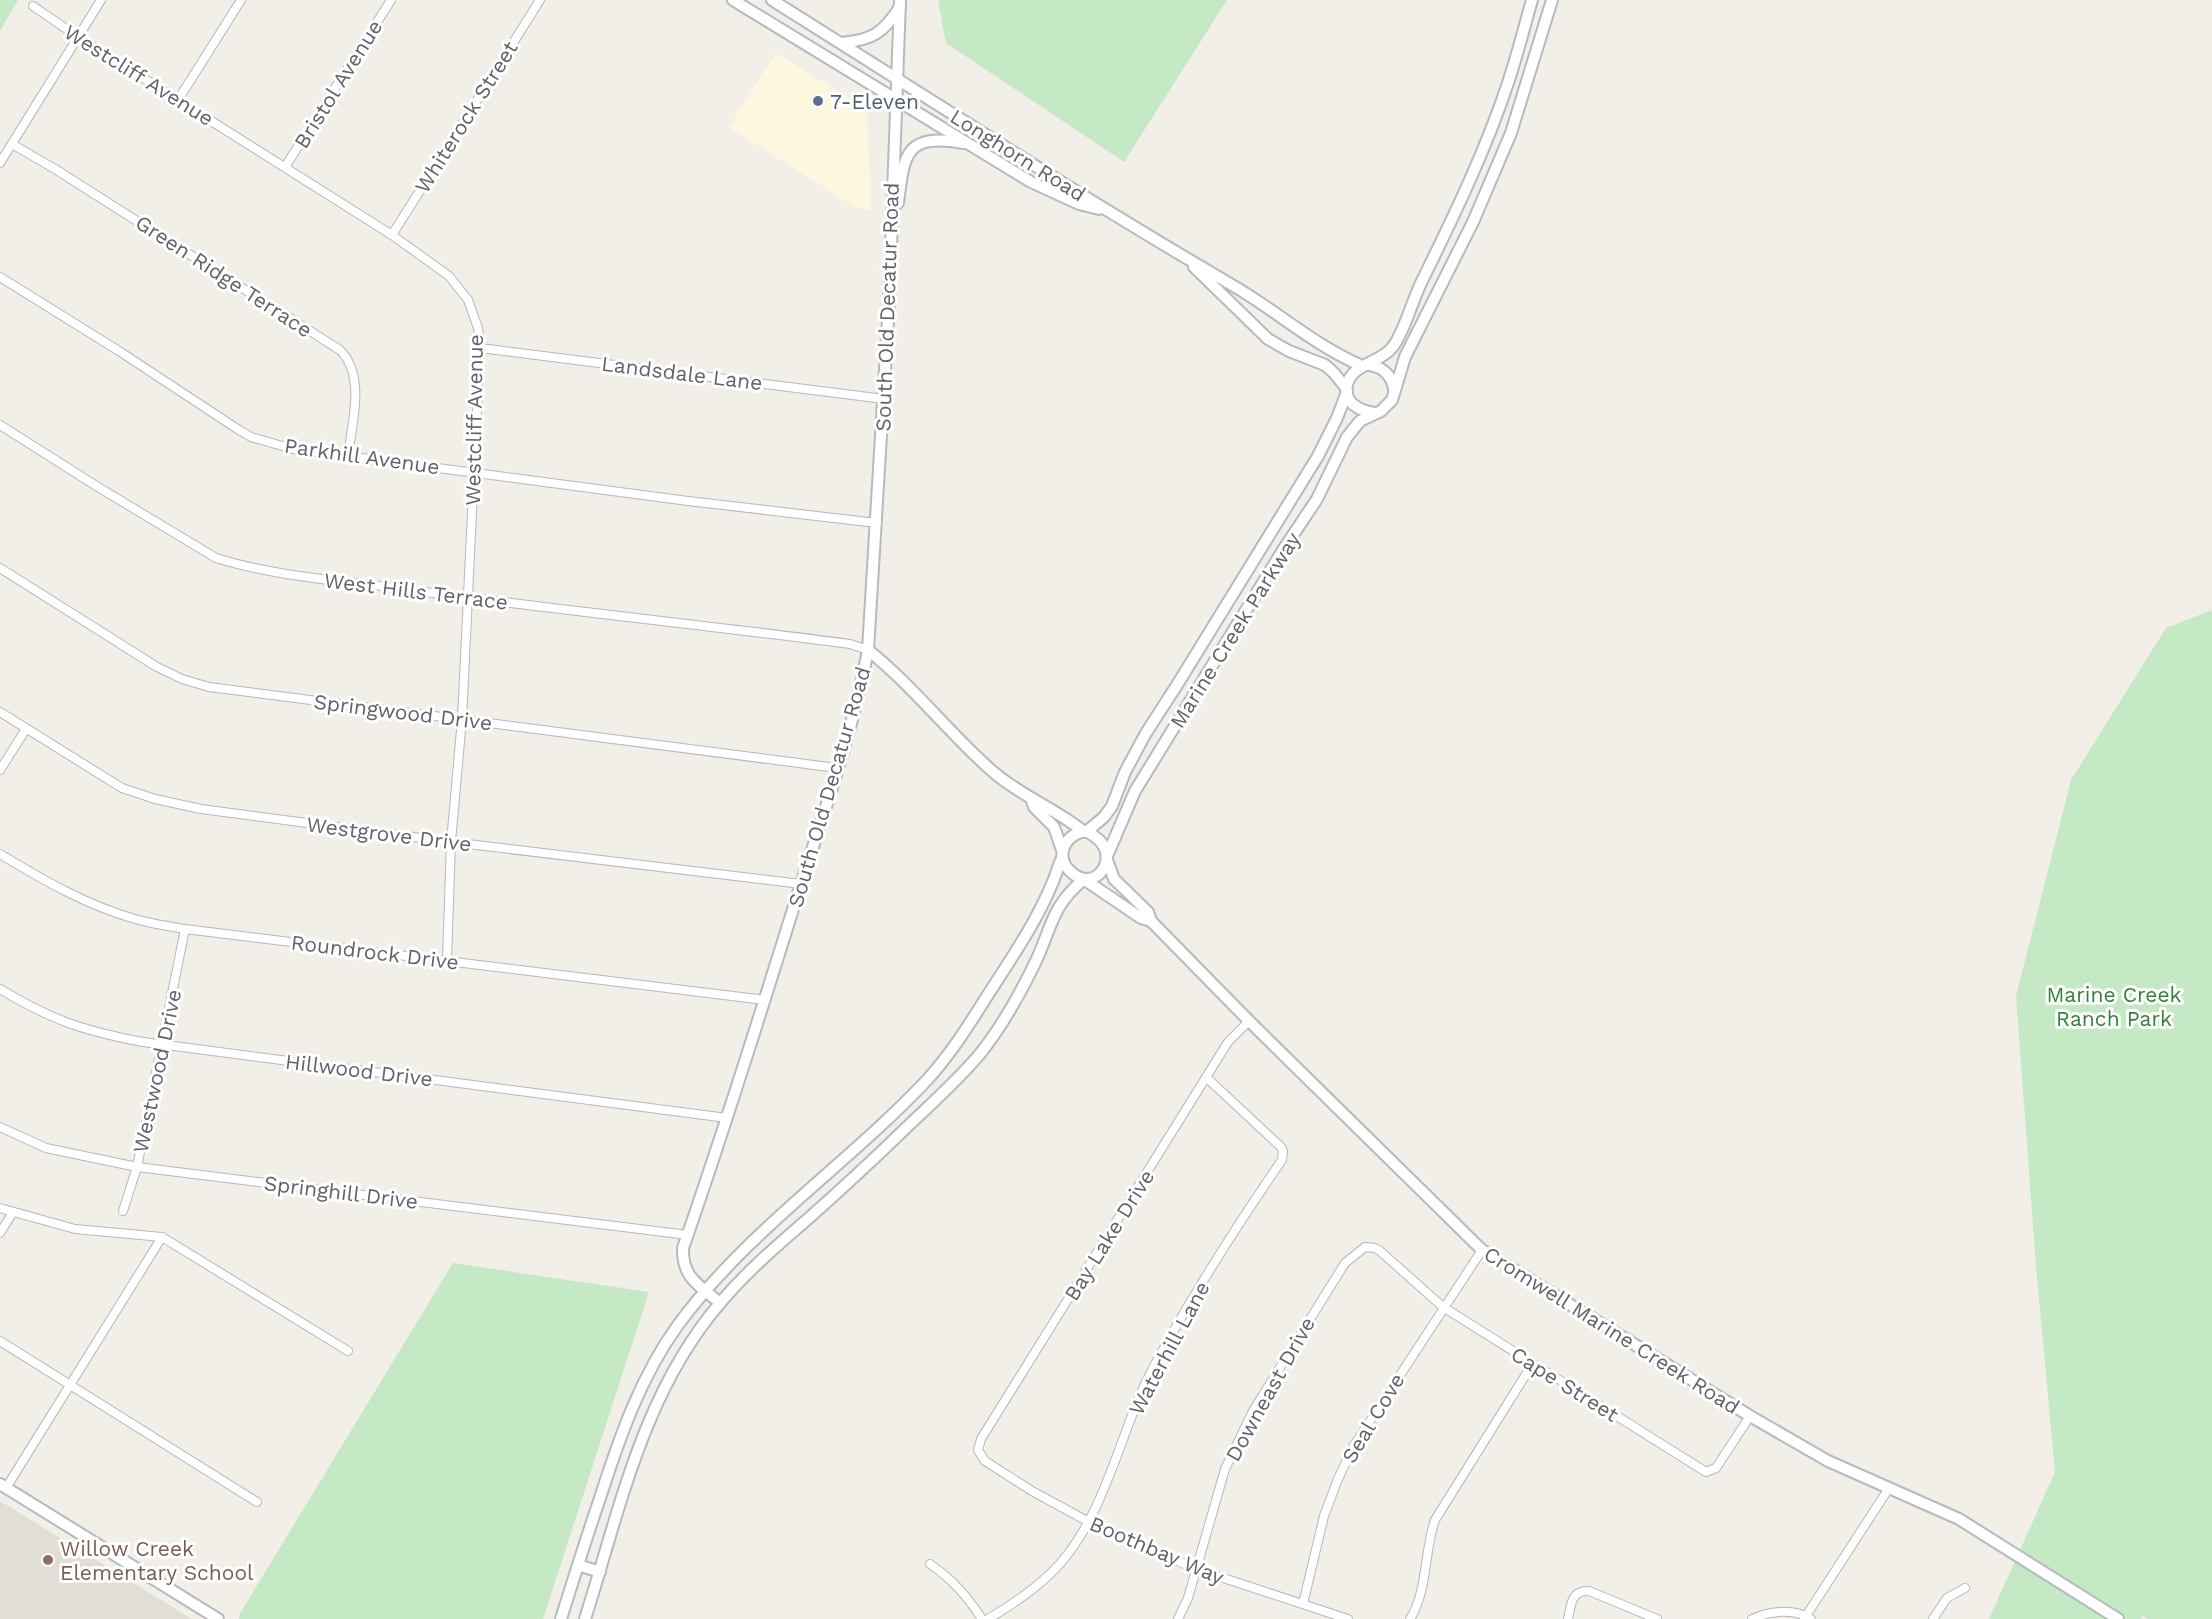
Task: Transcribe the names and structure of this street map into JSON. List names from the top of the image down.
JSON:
{
  "streets": {
    "main road": [
      "Longhorn Road",
      "South Old Decatur Road",
      "Marine Creek Parkway",
      "Cromwell Marine Creek Road"
    ],
    "street": [
      "Westcliff Avenue",
      "Bristol Avenue",
      "Whiterock Street",
      "Green Ridge Terrace",
      "Landsdale Lane",
      "Parkhill Avenue",
      "West Hills Terrace",
      "Springwood Drive",
      "Westgrove Drive",
      "Roundrock Drive",
      "Hillwood Drive",
      "Westwood Drive",
      "Springhill Drive",
      "Bay Lake Drive",
      "Waterhill Lane",
      "Cape Street",
      "Downeast Drive",
      "Seal Cove",
      "Boothbay Way"
    ]
  },
  "crossings": [
    ["Westcliff Avenue", "Bristol Avenue"],
    ["Westcliff Avenue", "Whiterock Street"],
    ["Westcliff Avenue", "Landsdale Lane"],
    ["Westcliff Avenue", "Parkhill Avenue"],
    ["Westcliff Avenue", "West Hills Terrace"],
    ["Westcliff Avenue", "Springwood Drive"],
    ["Westcliff Avenue", "Westgrove Drive"],
    ["Westcliff Avenue", "Roundrock Drive"],
    ["Longhorn Road", "South Old Decatur Road"],
    ["Longhorn Road", "Marine Creek Parkway"],
    ["Green Ridge Terrace", "Parkhill Avenue"],
    ["South Old Decatur Road", "Landsdale Lane"],
    ["South Old Decatur Road", "Parkhill Avenue"],
    ["South Old Decatur Road", "West Hills Terrace"],
    ["South Old Decatur Road", "Springwood Drive"],
    ["South Old Decatur Road", "Westgrove Drive"],
    ["South Old Decatur Road", "Roundrock Drive"],
    ["South Old Decatur Road", "Hillwood Drive"],
    ["South Old Decatur Road", "Springhill Drive"],
    ["Marine Creek Parkway", "Cromwell Marine Creek Road"],
    ["Roundrock Drive", "Westwood Drive"],
    ["Hillwood Drive", "Westwood Drive"],
    ["Westwood Drive", "Springhill Drive"],
    ["Bay Lake Drive", "Cromwell Marine Creek Road"],
    ["Bay Lake Drive", "Waterhill Lane"],
    ["Bay Lake Drive", "Boothbay Way"],
    ["Cromwell Marine Creek Road", "Cape Street"],
    ["Cromwell Marine Creek Road", "Seal Cove"],
    ["Waterhill Lane", "Boothbay Way"],
    ["Cape Street", "Downeast Drive"],
    ["Cape Street", "Seal Cove"],
    ["Downeast Drive", "Boothbay Way"],
    ["Seal Cove", "Boothbay Way"]
  ],
  "parks": ["Marine Creek Ranch Park"],
  "places": ["7-Eleven", "Willow Creek Elementary School"]
}
